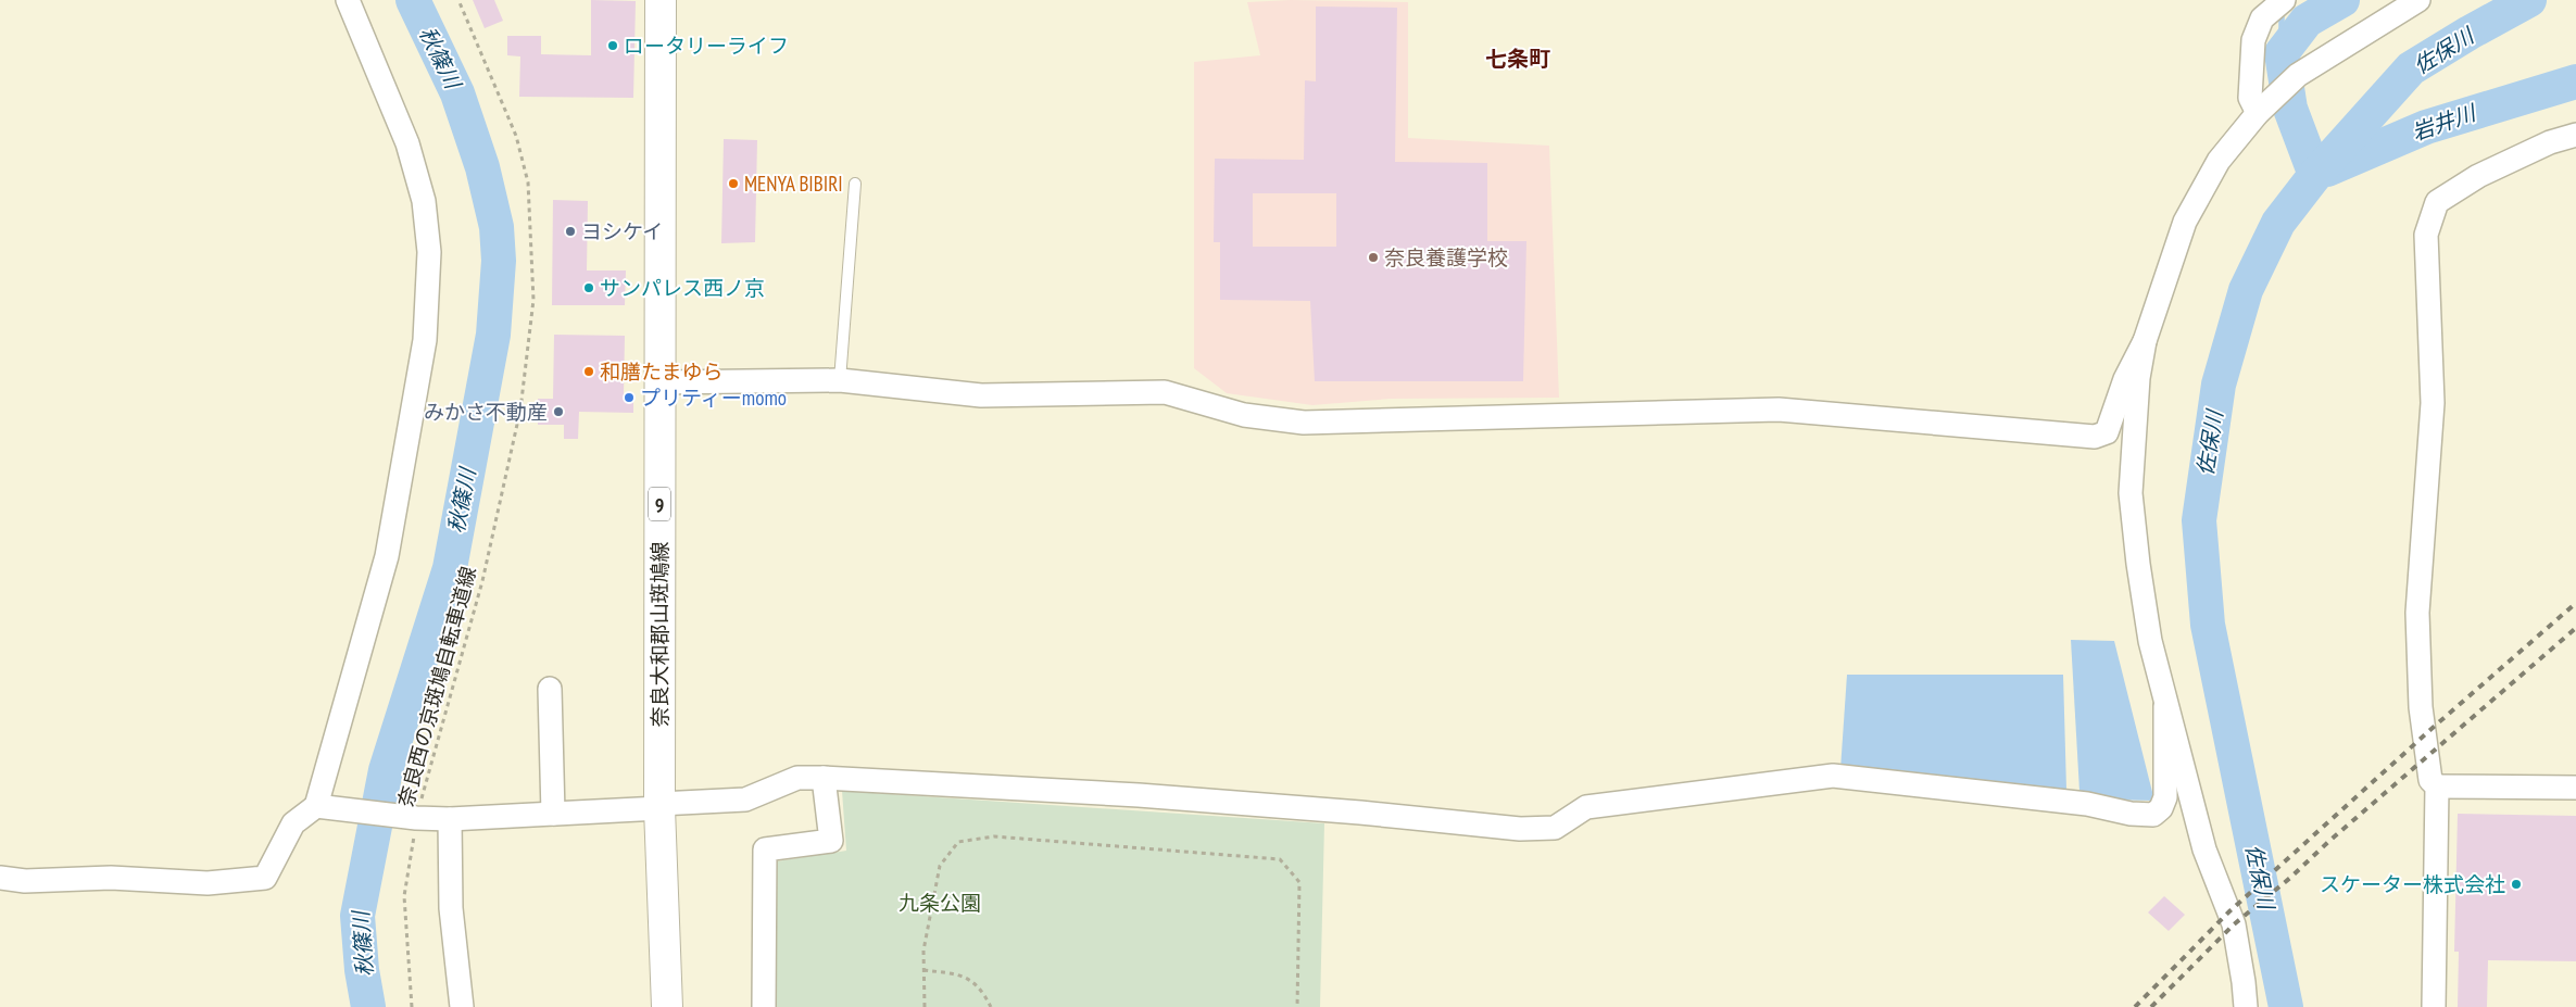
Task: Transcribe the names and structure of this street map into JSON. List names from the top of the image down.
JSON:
{
  "streets": {
    "main road": ["9", "奈良大和郡山斑鳩線"],
    "path": ["奈良西の京斑鳩自転車道線"]
  },
  "districts": ["七条町"],
  "water": ["佐保川", "秋篠川", "岩井川"],
  "parks": ["九条公園"],
  "places": [
    "ロータリーライフ",
    "MENYA BIBIRI",
    "ヨシケイ",
    "奈良養護学校",
    "サンパレス西ノ京",
    "和膳たまゆら",
    "プリティーmomo",
    "みかさ不動産",
    "スケーター株式会社"
  ]
}
